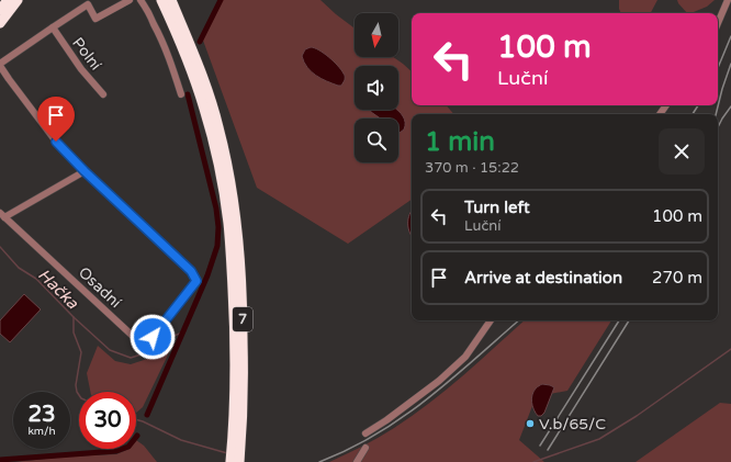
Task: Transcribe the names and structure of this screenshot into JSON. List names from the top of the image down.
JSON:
{
  "streets": {
    "highway": ["7"],
    "street": ["Polní", "Osadní"]
  },
  "water": ["Hačka"],
  "places": ["V.b/65/C"],
  "north": "bottom",
  "page": {
    "turn": ["100 m", "Luční"],
    "heading": ["1 min", "370 m · 15:22"],
    "list": [
      {
        "name": "Turn left",
        "note": "Luční",
        "value": "100 m"
      },
      {
        "name": "Arrive at destination",
        "value": "270 m"
      }
    ],
    "speed": "23 km/h",
    "limit": "30"
  }
}
